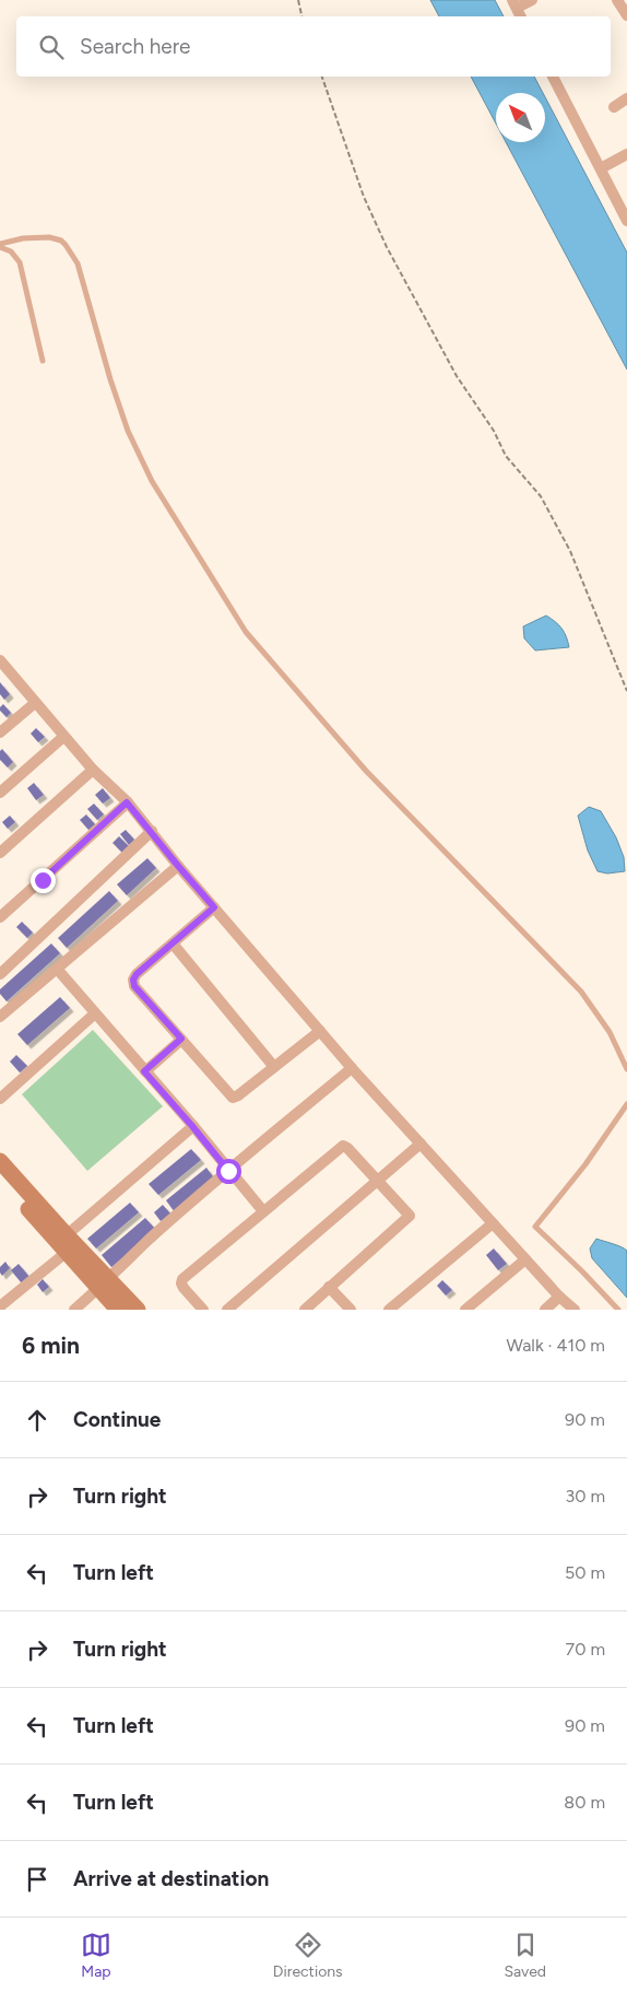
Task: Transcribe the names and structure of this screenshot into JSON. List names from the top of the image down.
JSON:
{
  "north": "top left",
  "page": {
    "search": "Search here",
    "heading": ["6 min", "Walk · 410 m"],
    "list": [
      ["Continue", "90 m"],
      ["Turn right", "30 m"],
      ["Turn left", "50 m"],
      ["Turn right", "70 m"],
      ["Turn left", "90 m"],
      ["Turn left", "80 m"],
      "Arrive at destination"
    ],
    "nav": ["Map", "Directions", "Saved"]
  }
}
